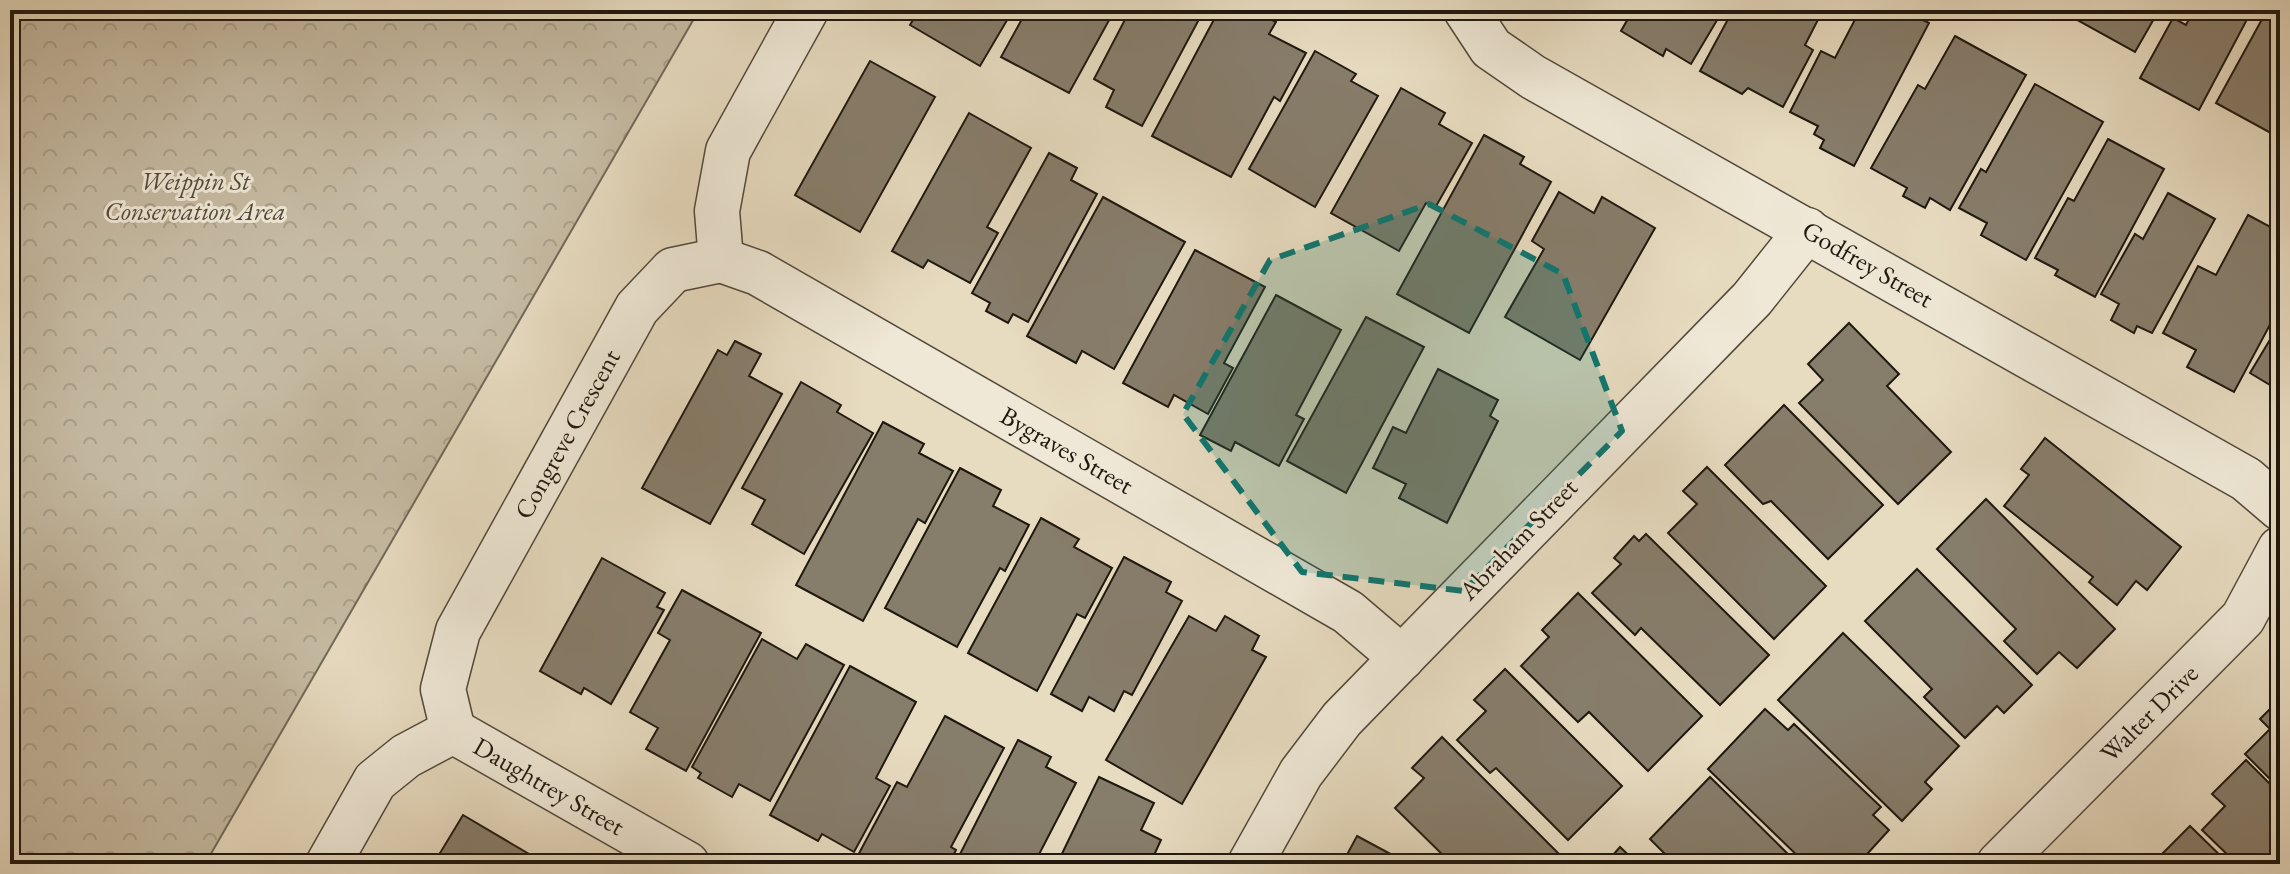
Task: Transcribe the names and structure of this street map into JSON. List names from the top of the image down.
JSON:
{
  "streets": {
    "street": [
      "Godfrey Street",
      "Congreve Crescent",
      "Bygraves Street",
      "Abraham Street",
      "Walter Drive",
      "Daughtrey Street"
    ]
  },
  "crossings": [
    ["Godfrey Street", "Abraham Street"],
    ["Congreve Crescent", "Bygraves Street"],
    ["Congreve Crescent", "Daughtrey Street"],
    ["Bygraves Street", "Abraham Street"]
  ],
  "parks": ["Weippin St Conservation Area"]
}
